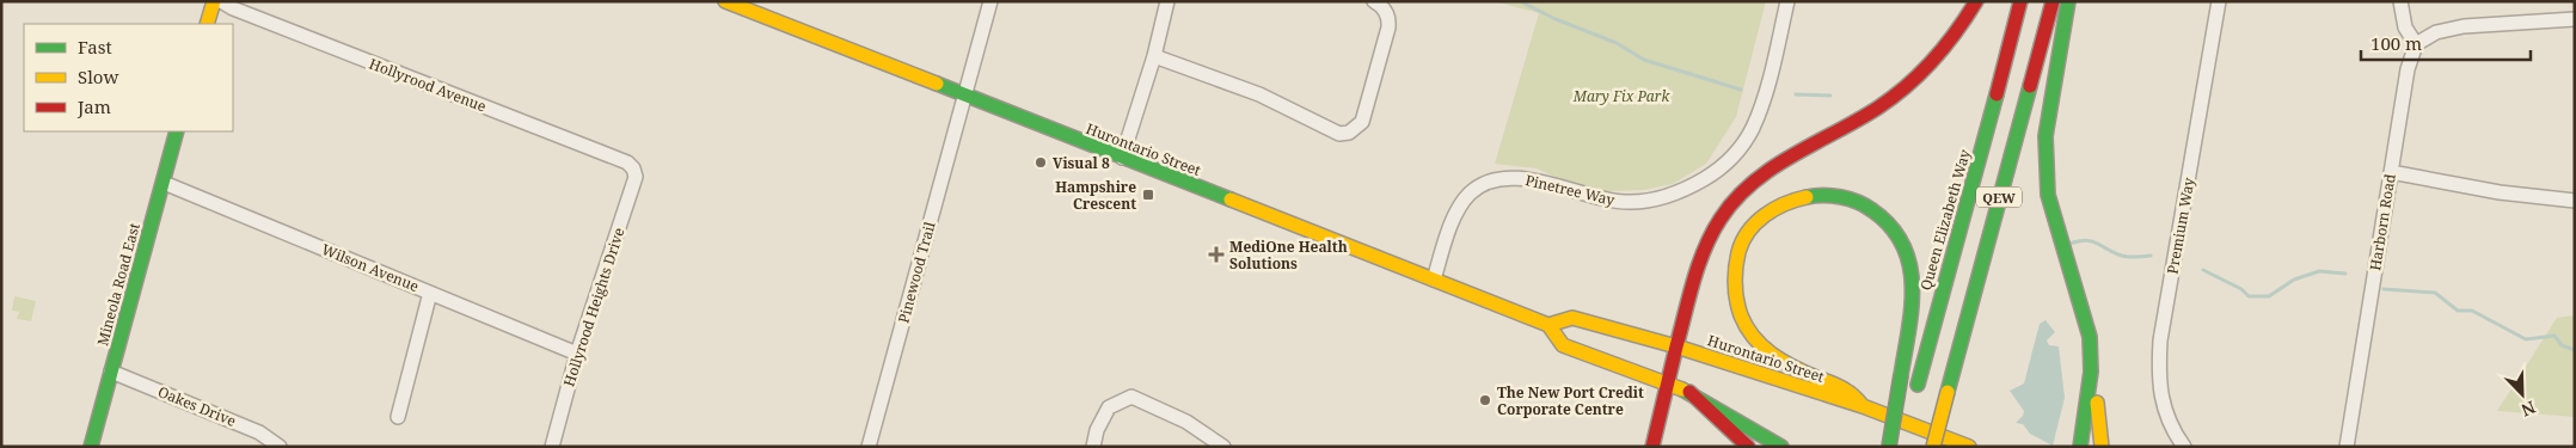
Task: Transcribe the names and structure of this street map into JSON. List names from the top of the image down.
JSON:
{
  "streets": {
    "main road": [
      "Hurontario Street",
      "QEW",
      "Queen Elizabeth Way",
      "Mineola Road East"
    ],
    "street": [
      "Hollyrood Avenue",
      "Pinetree Way",
      "Harborn Road",
      "Premium Way",
      "Wilson Avenue",
      "Pinewood Trail",
      "Hollyrood Heights Drive",
      "Oakes Drive"
    ]
  },
  "crossings": [
    ["Hollyrood Avenue", "Hollyrood Heights Drive"],
    ["Hurontario Street", "Pinetree Way"],
    ["Hurontario Street", "Pinewood Trail"],
    ["Wilson Avenue", "Mineola Road East"],
    ["Wilson Avenue", "Hollyrood Heights Drive"],
    ["Mineola Road East", "Oakes Drive"]
  ],
  "parks": ["Mary Fix Park"],
  "places": {
    "other": ["Visual 8", "The New Port Credit Corporate Centre"],
    "transit": ["Hampshire Crescent"],
    "health": ["MediOne Health Solutions"]
  },
  "legend": ["Fast", "Slow", "Jam"],
  "scale_bar": "100 m",
  "north": "bottom right"
}
